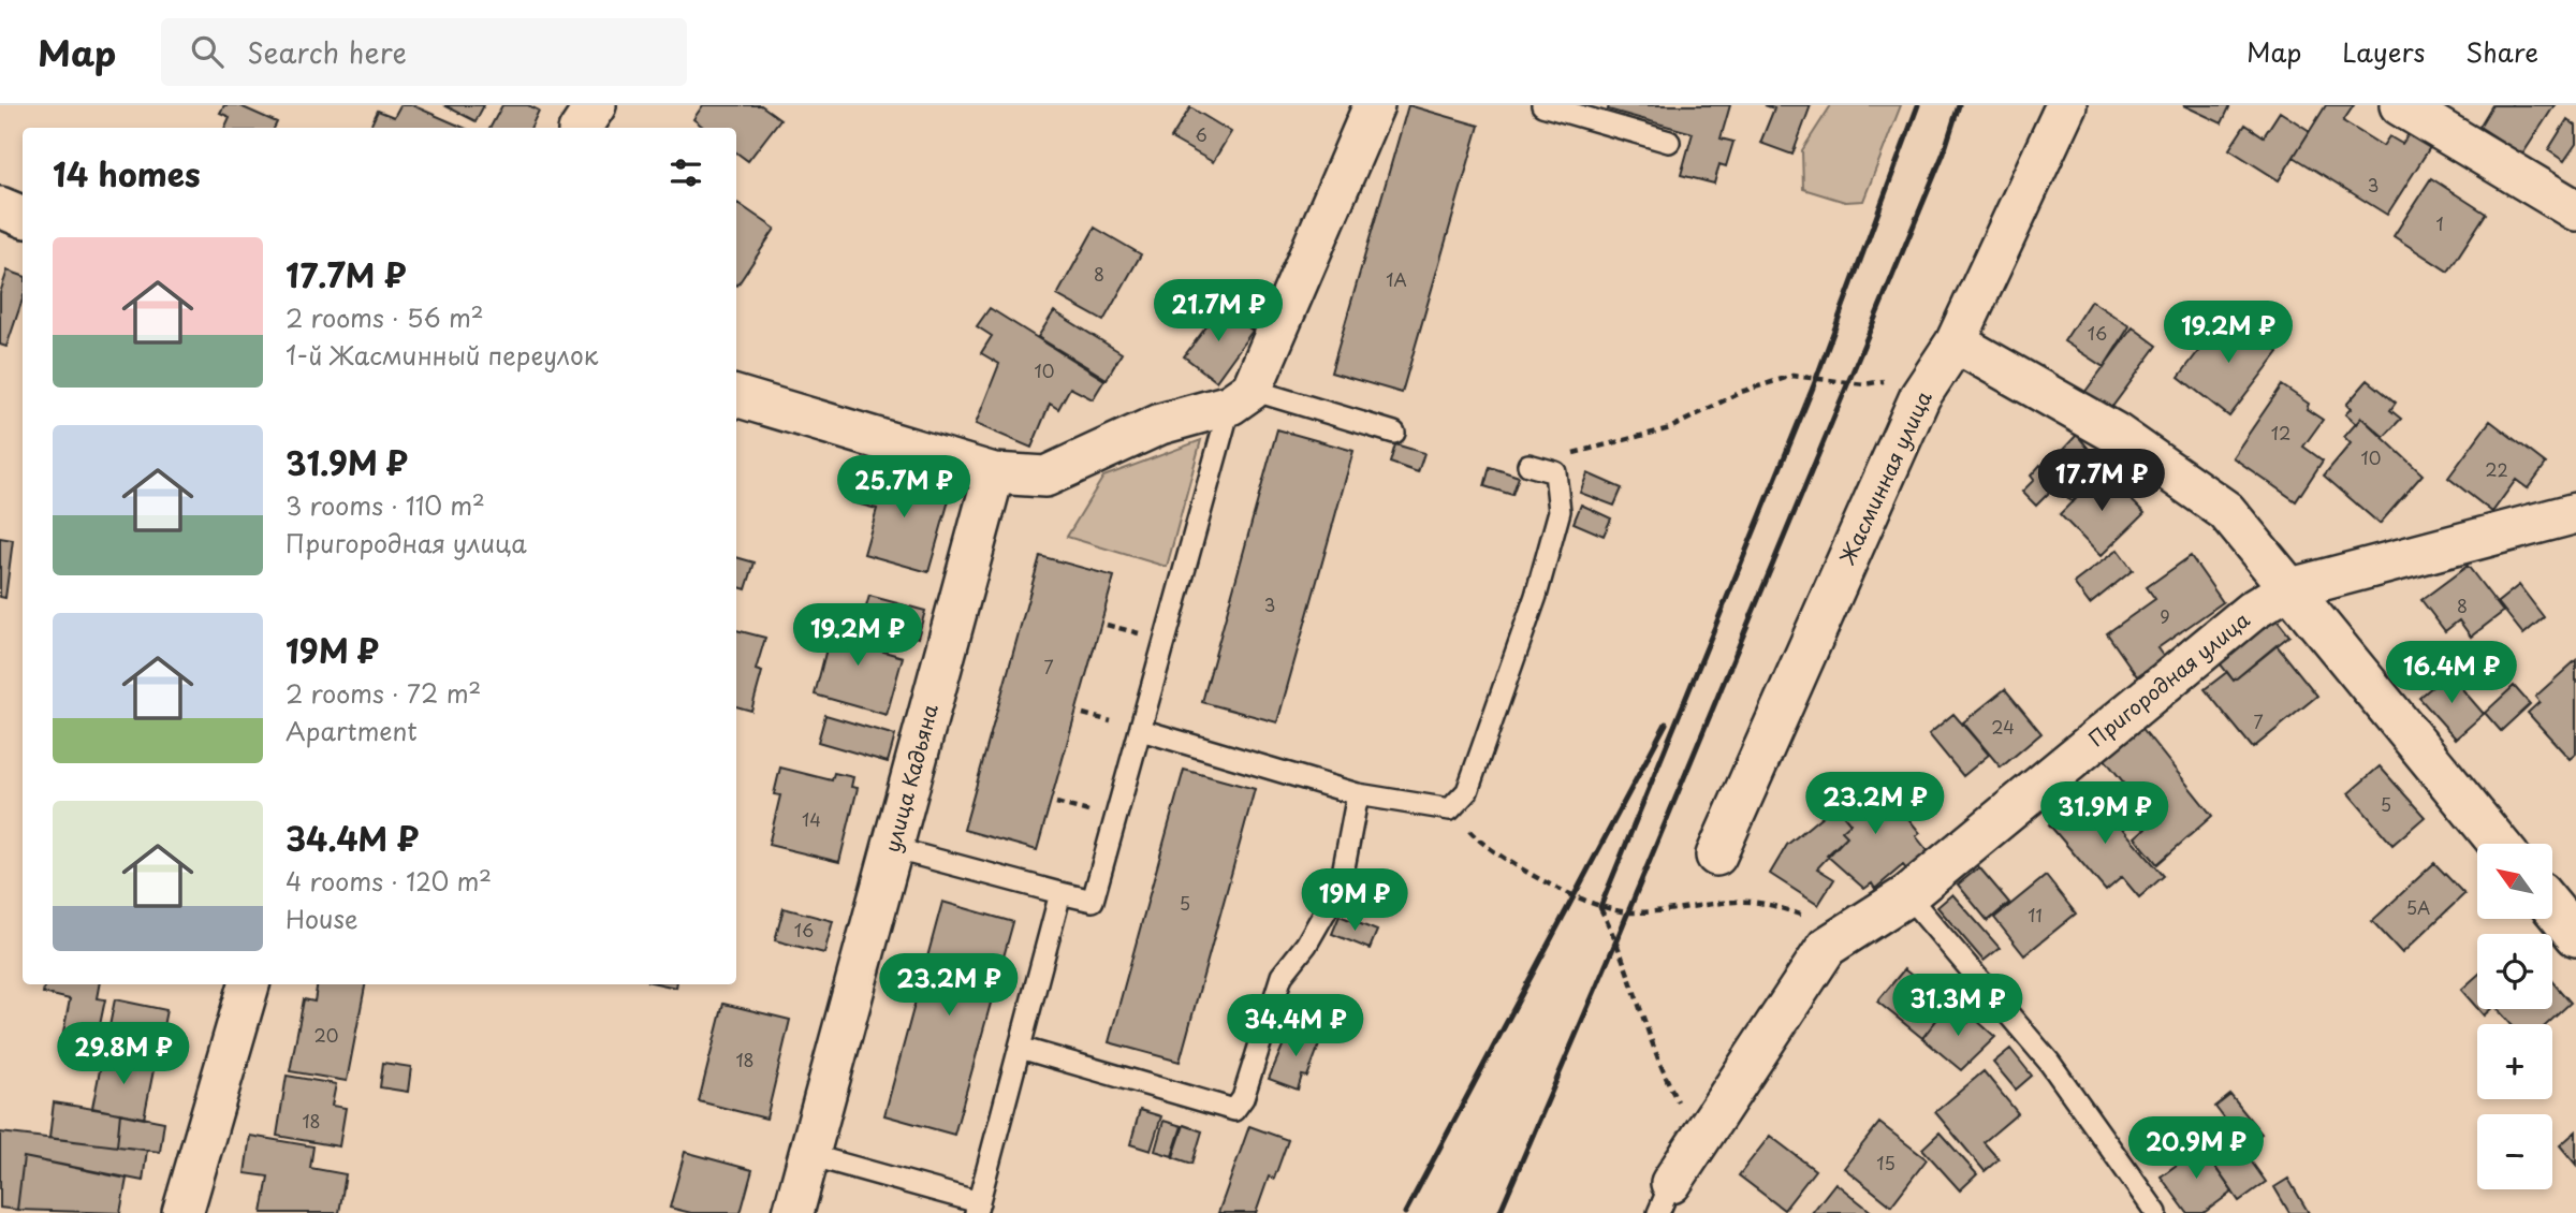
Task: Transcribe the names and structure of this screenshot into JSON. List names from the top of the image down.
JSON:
{
  "streets": {
    "street": ["Жасминная улица", "Пригородная улица", "улица Кадьяна"]
  },
  "house_numbers": [
    "6",
    "3",
    "1",
    "8",
    "1А",
    "16",
    "10",
    "12",
    "10",
    "22",
    "3",
    "8",
    "9",
    "7",
    "7",
    "24",
    "5",
    "14",
    "5",
    "5А",
    "11",
    "16",
    "20",
    "18",
    "18",
    "15"
  ],
  "north": "top left",
  "page": {
    "header": "Map",
    "search": "Search here",
    "nav": ["Map", "Layers", "Share"],
    "heading": "14 homes",
    "list": [
      {
        "name": "17.7M ₽",
        "note": "2 rooms · 56 m² · 1-й Жасминный переулок"
      },
      {
        "name": "31.9M ₽",
        "note": "3 rooms · 110 m² · Пригородная улица"
      },
      {
        "name": "19M ₽",
        "note": "2 rooms · 72 m² · Apartment"
      },
      {
        "name": "34.4M ₽",
        "note": "4 rooms · 120 m² · House"
      }
    ],
    "price": [
      "21.7M ₽",
      "19.2M ₽",
      "17.7M ₽",
      "25.7M ₽",
      "19.2M ₽",
      "16.4M ₽",
      "23.2M ₽",
      "31.9M ₽",
      "19M ₽",
      "23.2M ₽",
      "31.3M ₽",
      "34.4M ₽",
      "29.8M ₽",
      "20.9M ₽"
    ],
    "map_buttons": ["+", "−"]
  }
}
